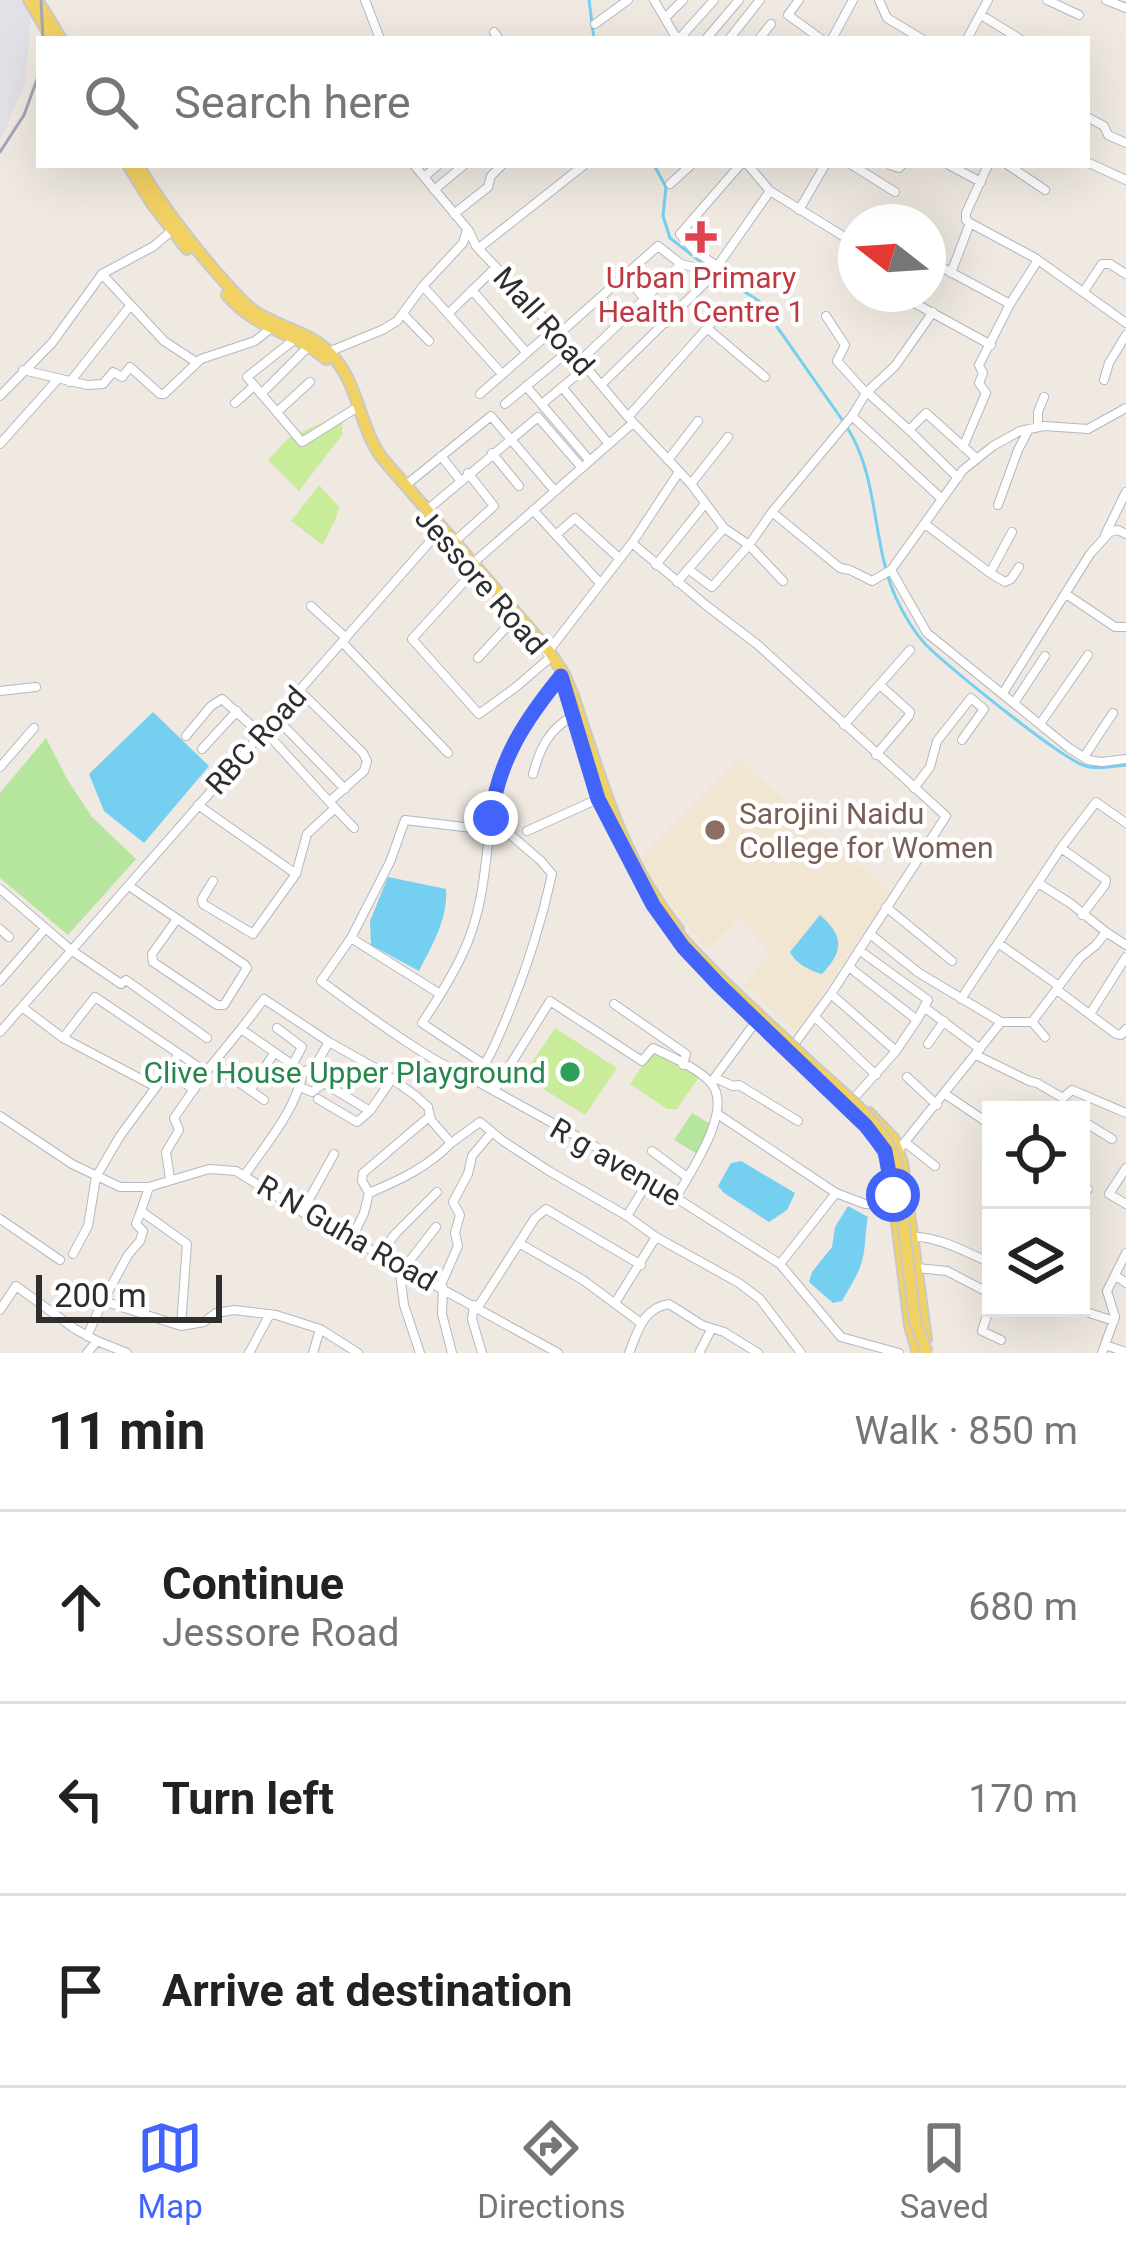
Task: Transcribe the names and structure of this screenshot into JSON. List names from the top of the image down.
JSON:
{
  "streets": {
    "main road": ["Jessore Road"],
    "street": [
      "Mall Road",
      "RBC Road",
      "R g avenue",
      "R N Guha Road"
    ]
  },
  "crossings": [
    ["Jessore Road", "RBC Road"]
  ],
  "places": {
    "health": ["Urban Primary Health Centre 1"],
    "other": ["Sarojini Naidu College for Women", "Clive House Upper Playground"]
  },
  "scale_bar": "200 m",
  "north": "left",
  "page": {
    "search": "Search here",
    "scale": "200 m",
    "heading": ["11 min", "Walk · 850 m"],
    "list": [
      ["Continue", "Jessore Road", "680 m"],
      ["Turn left", "170 m"],
      "Arrive at destination"
    ],
    "nav": ["Map", "Directions", "Saved"]
  }
}
